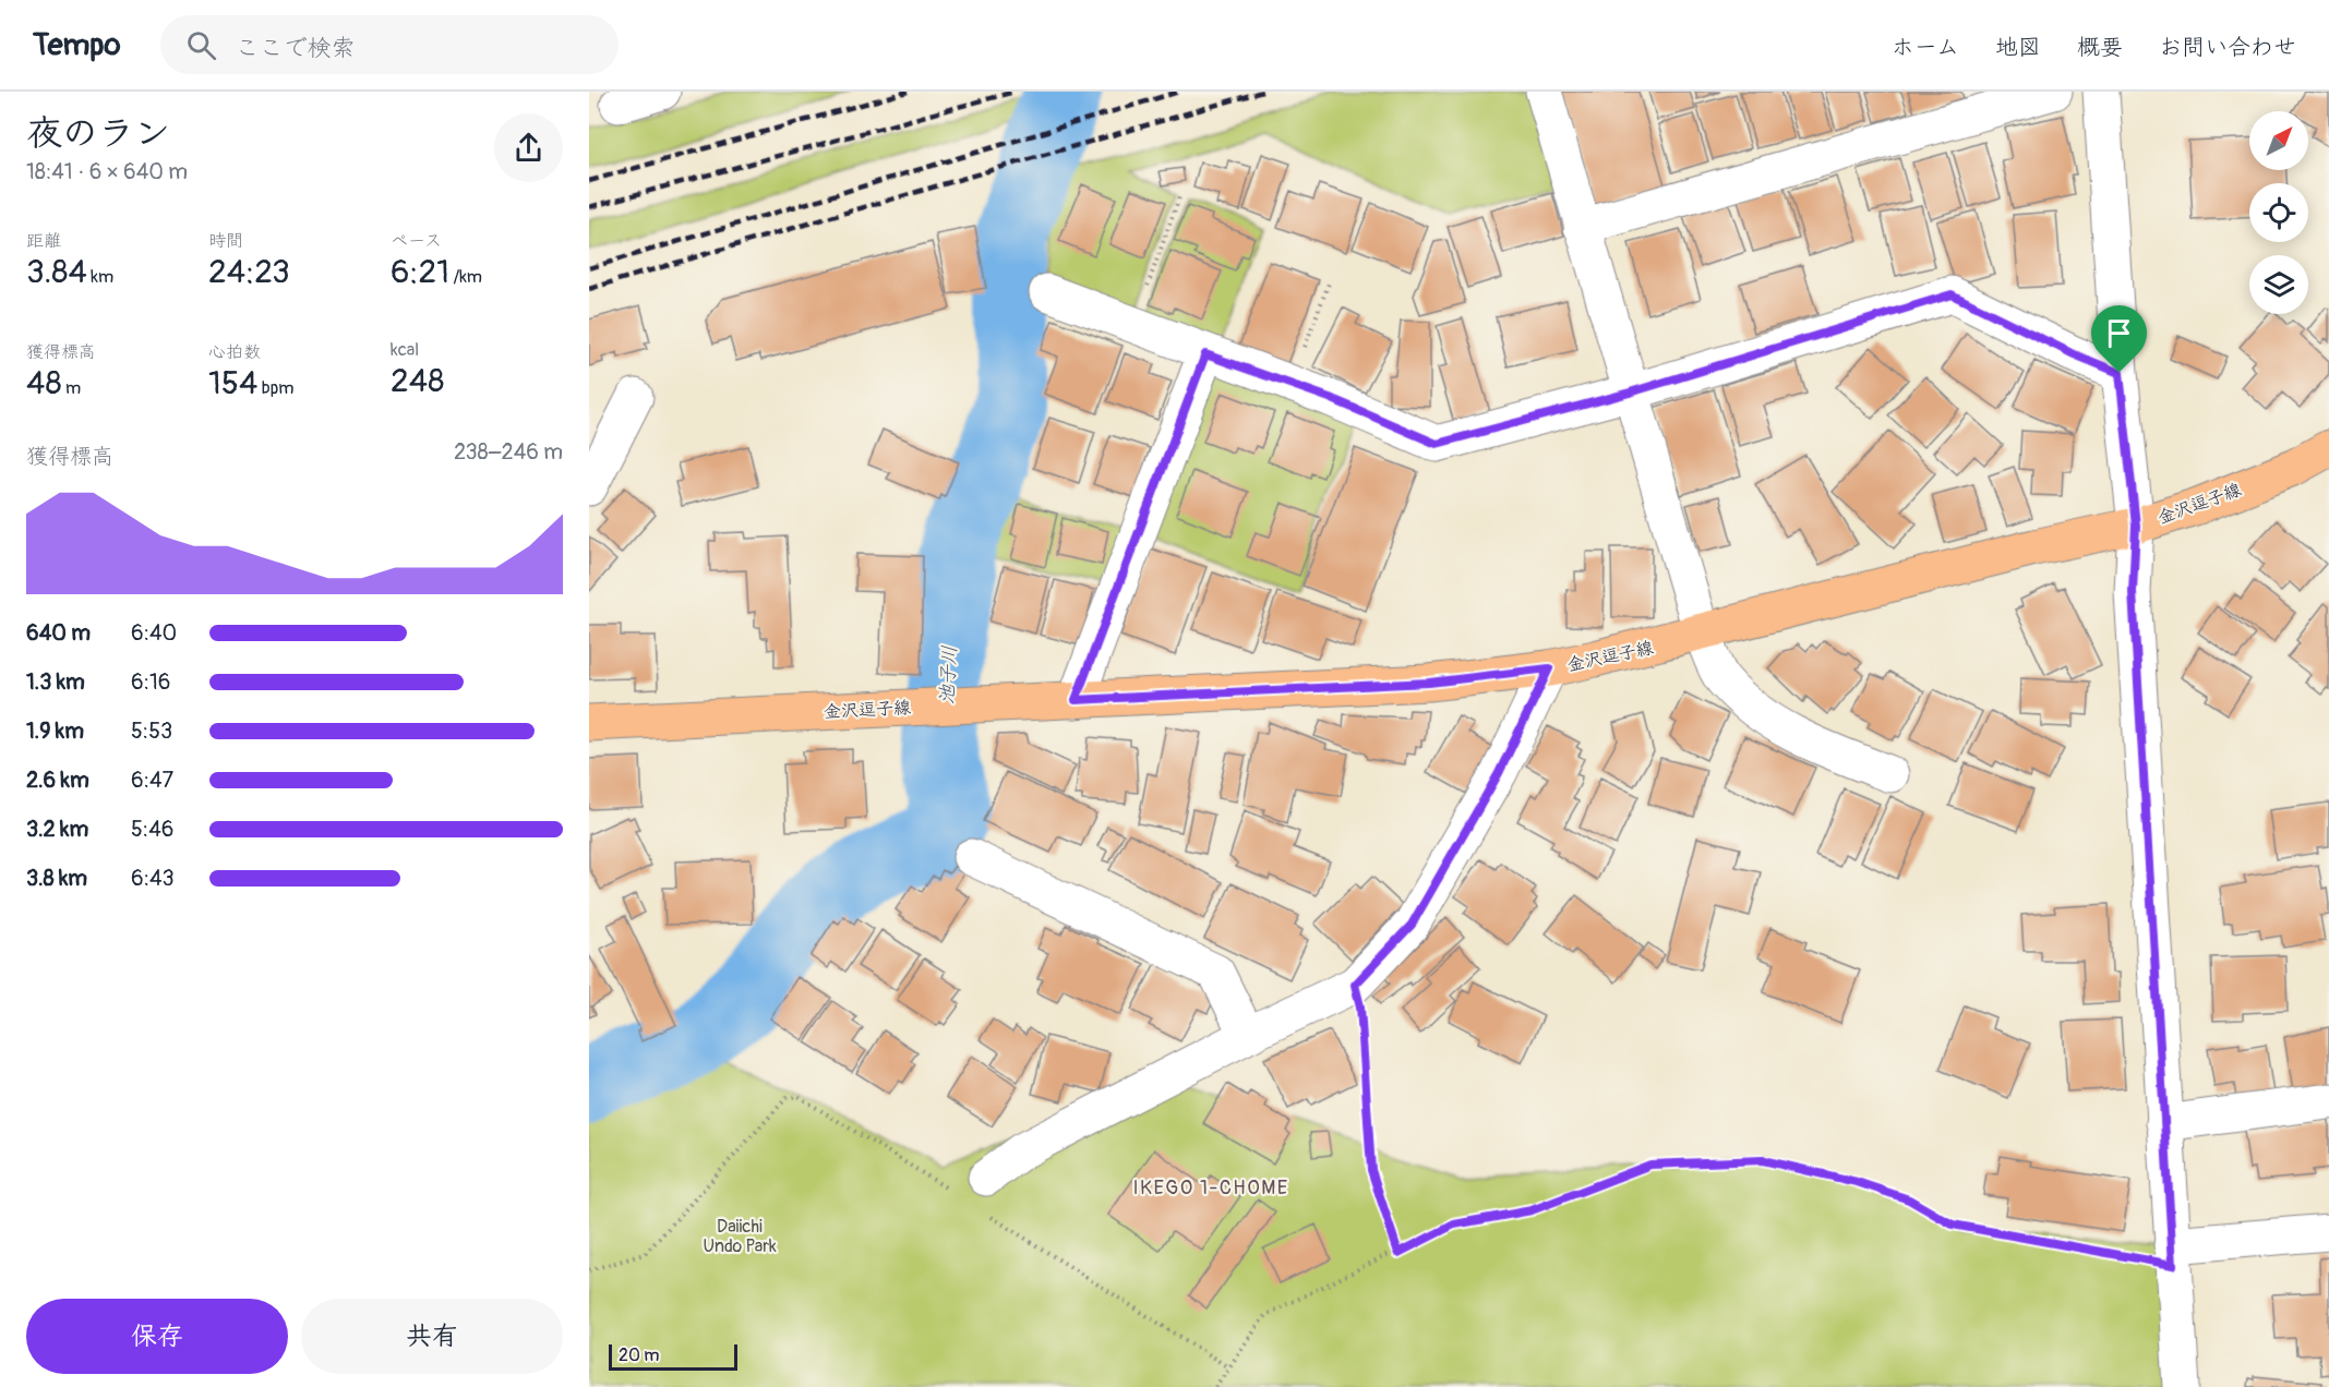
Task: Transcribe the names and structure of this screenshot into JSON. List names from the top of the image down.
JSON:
{
  "streets": {
    "main road": ["金沢逗子線"]
  },
  "districts": ["IKEGO 1-CHOME"],
  "water": ["池子川"],
  "parks": ["Daiichi Undo Park"],
  "scale_bar": "20 m",
  "north": "top right",
  "page": {
    "header": "Tempo",
    "search": "ここで検索",
    "nav": [
      "ホーム",
      "地図",
      "概要",
      "お問い合わせ"
    ],
    "heading": ["夜のラン", "18:41 · 6 × 640 m"],
    "stats": [
      ["距離", "3.84 km"],
      ["時間", "24:23"],
      ["ペース", "6:21 /km"],
      ["獲得標高", "48 m"],
      ["心拍数", "154 bpm"],
      ["kcal", "248"]
    ],
    "chart": ["獲得標高", "238–246 m"],
    "list": [
      {
        "name": "640 m",
        "note": "6:40"
      },
      {
        "name": "1.3 km",
        "note": "6:16"
      },
      {
        "name": "1.9 km",
        "note": "5:53"
      },
      {
        "name": "2.6 km",
        "note": "6:47"
      },
      {
        "name": "3.2 km",
        "note": "5:46"
      },
      {
        "name": "3.8 km",
        "note": "6:43"
      }
    ],
    "buttons": ["保存", "共有"],
    "scale": "20 m"
  }
}
